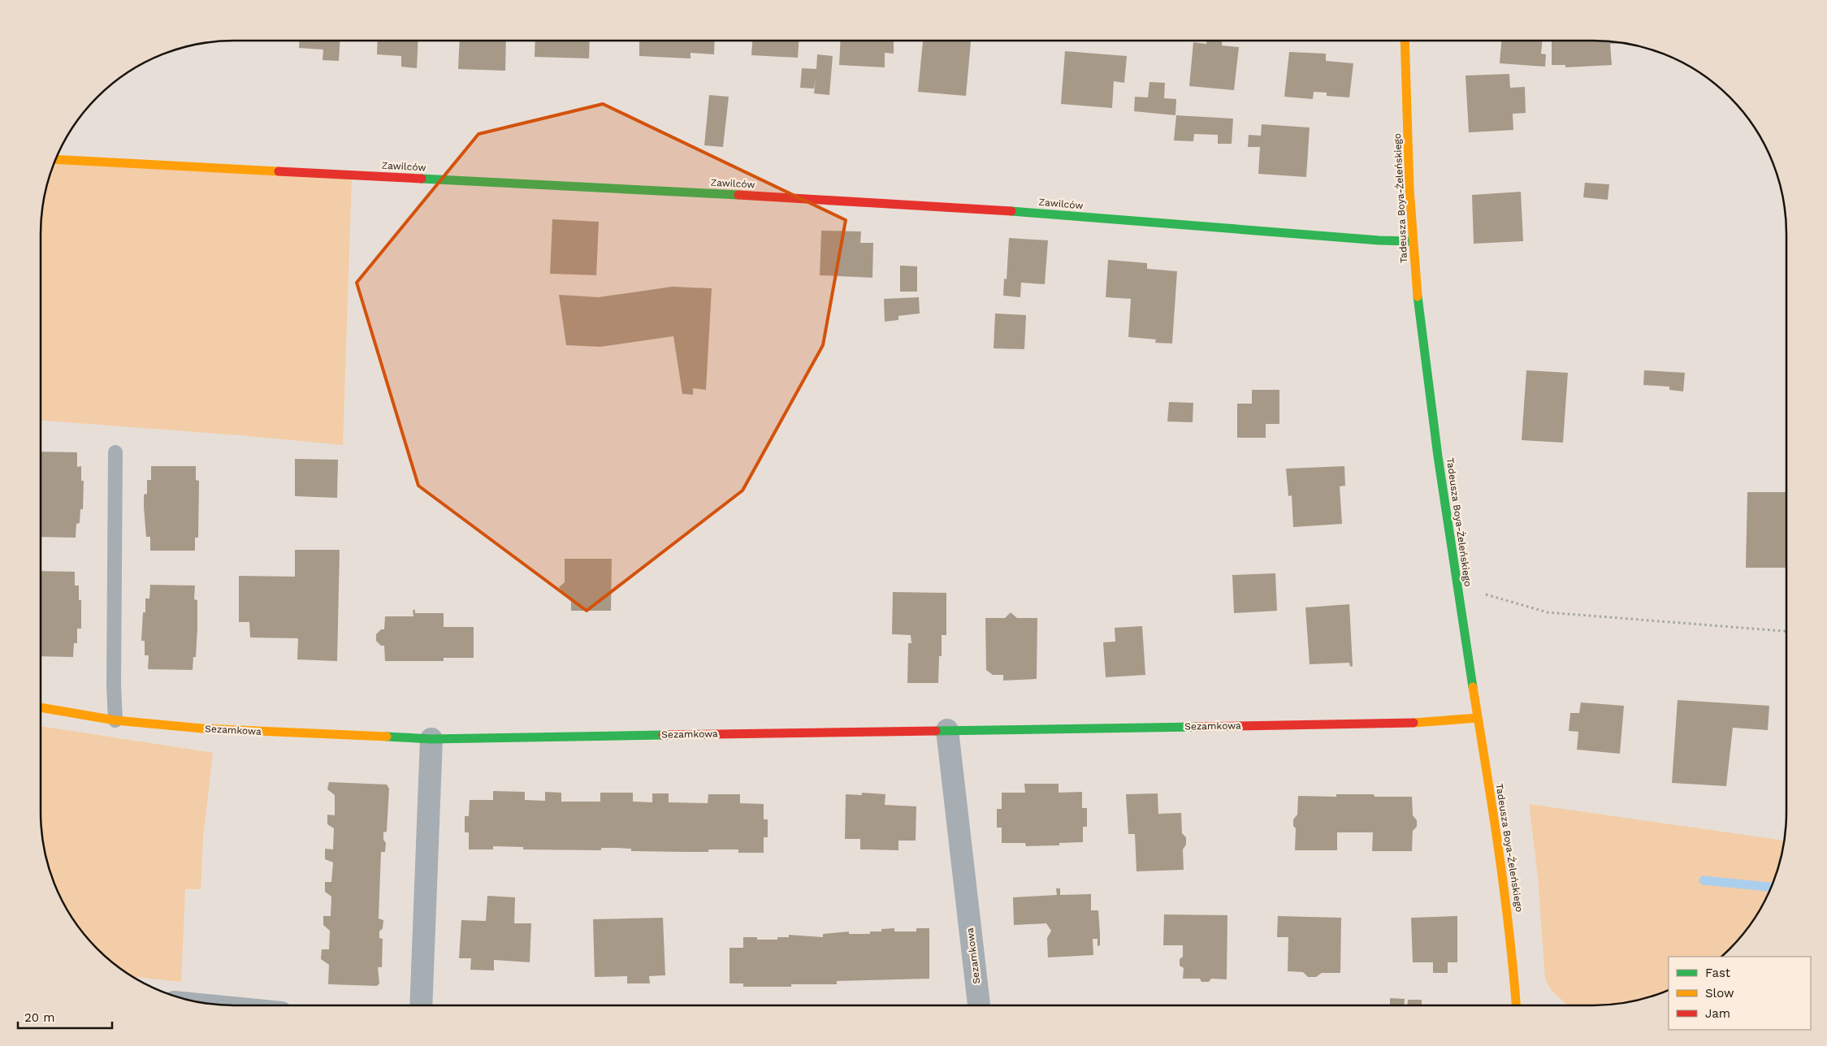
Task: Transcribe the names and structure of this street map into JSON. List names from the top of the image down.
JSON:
{
  "streets": {
    "street": ["Zawilców", "Tadeusza Boya-Żeleńskiego", "Sezamkowa"]
  },
  "crossings": [
    ["Zawilców", "Tadeusza Boya-Żeleńskiego"],
    ["Tadeusza Boya-Żeleńskiego", "Sezamkowa"]
  ],
  "legend": ["Fast", "Slow", "Jam"],
  "scale_bar": "20 m"
}
